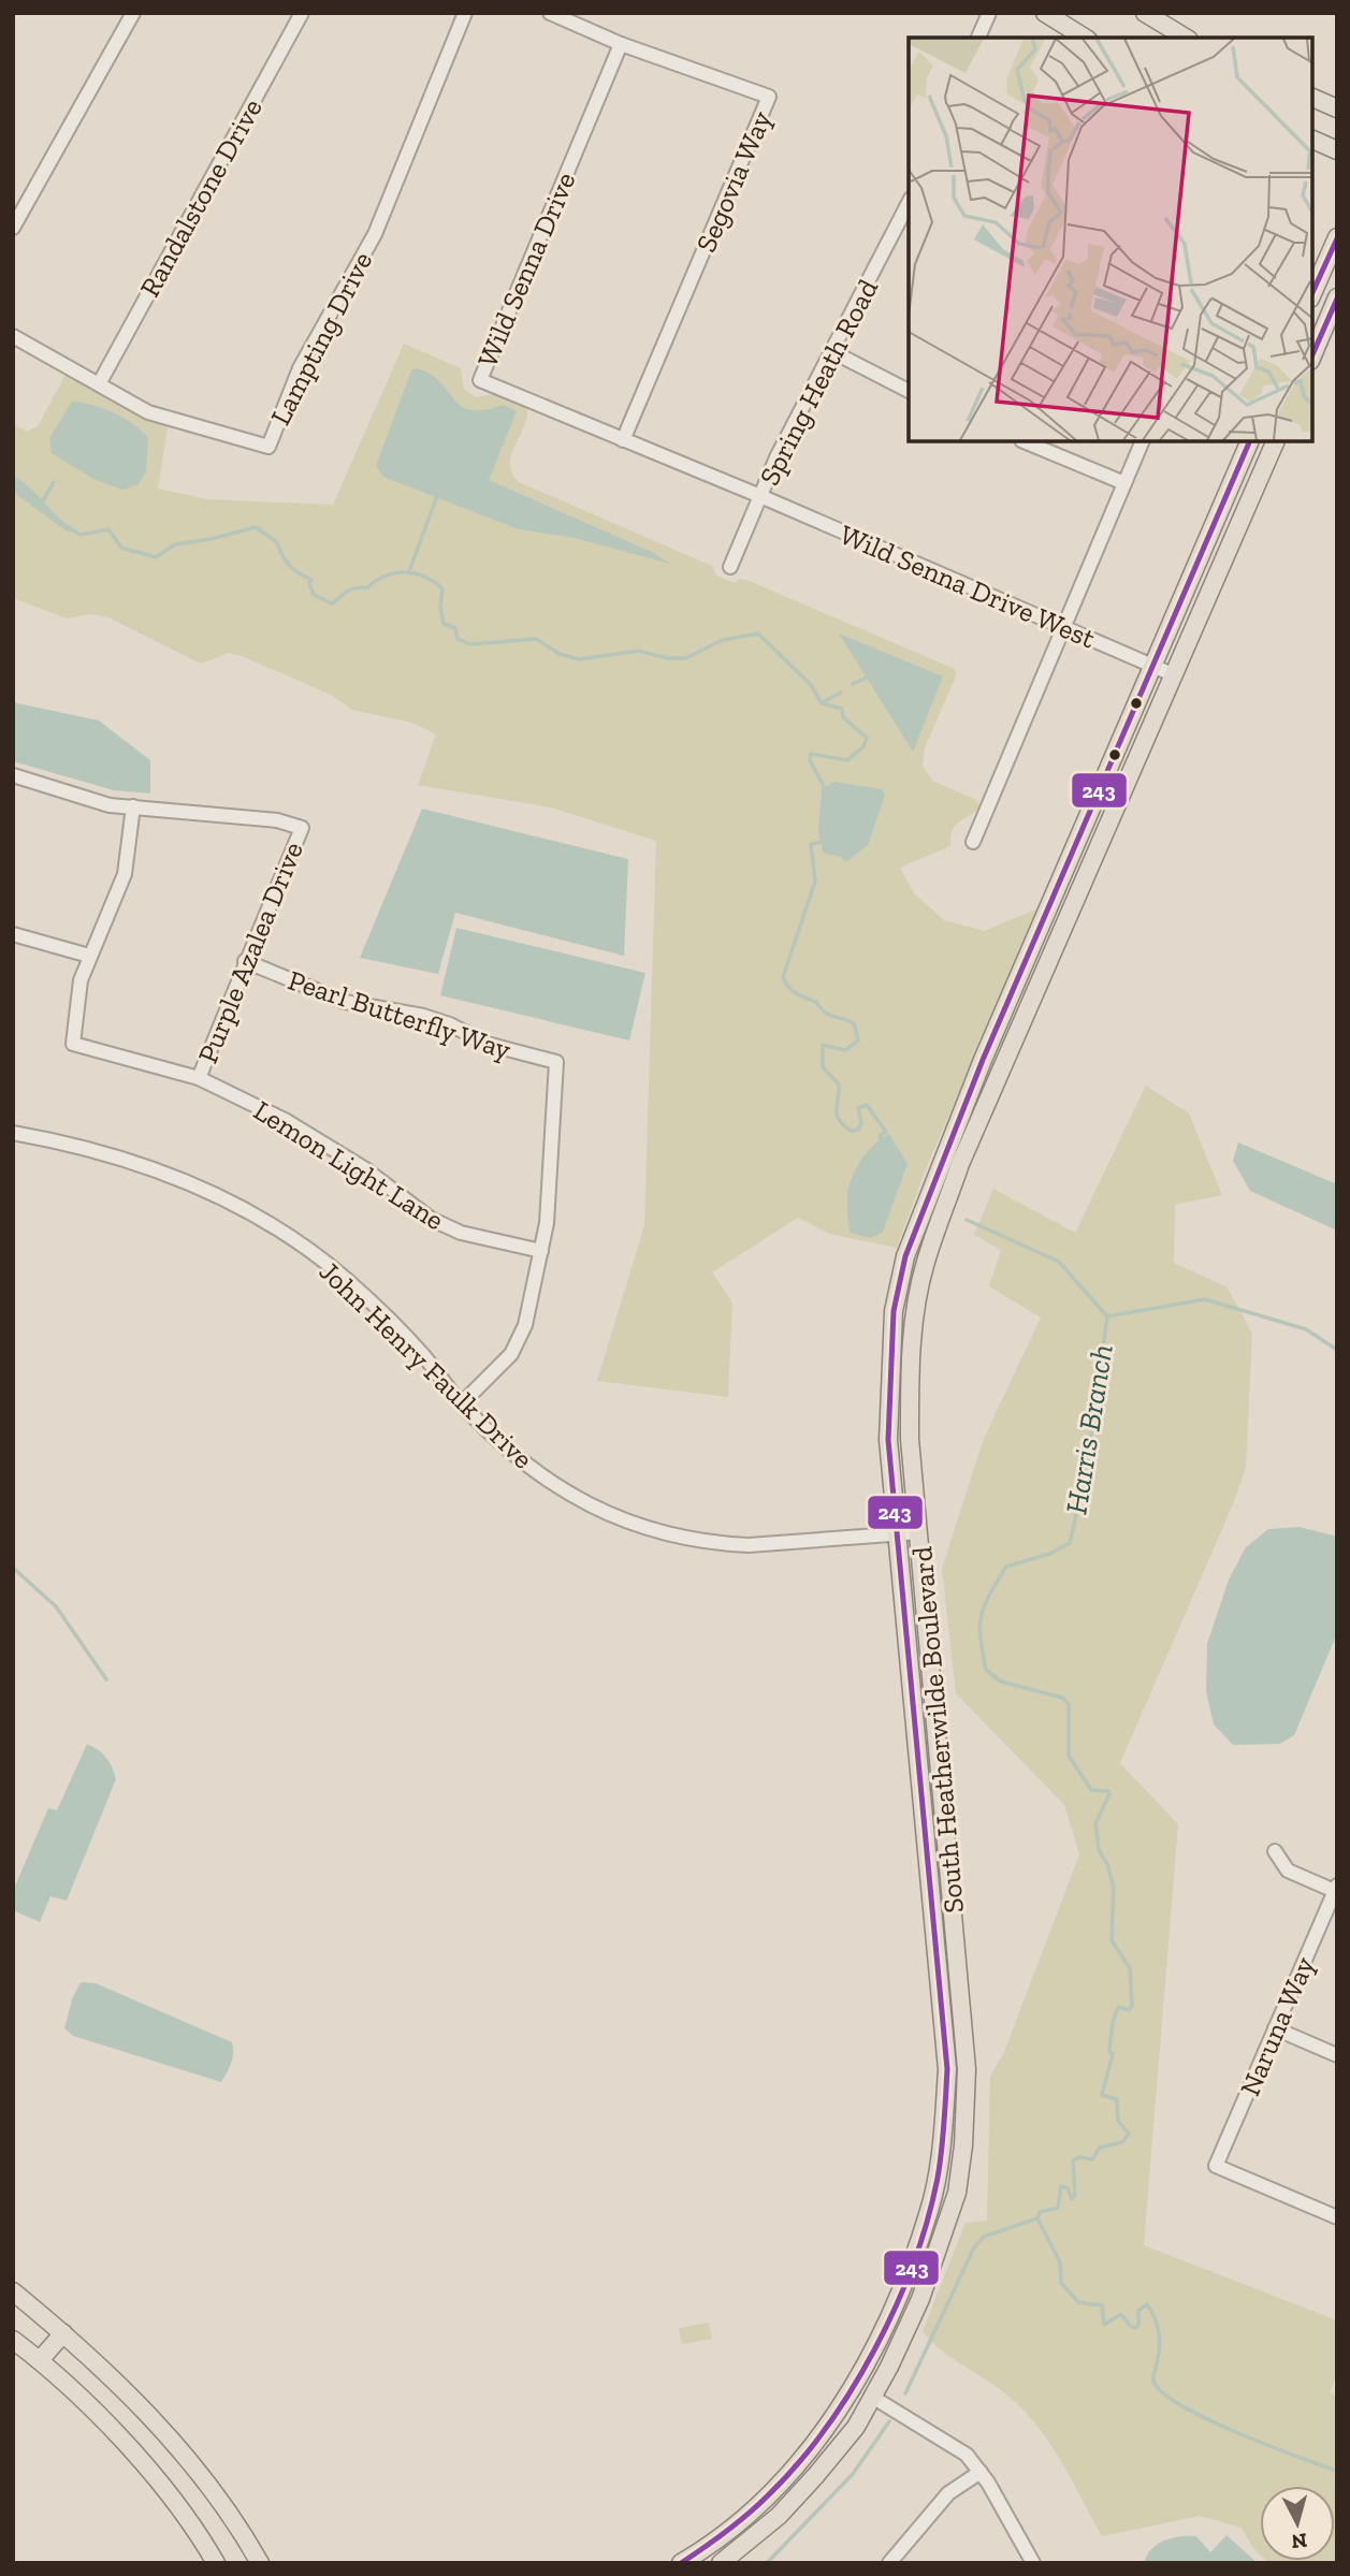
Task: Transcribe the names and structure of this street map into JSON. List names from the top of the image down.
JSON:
{
  "streets": {
    "main road": ["South Heatherwilde Boulevard"],
    "street": [
      "Segovia Way",
      "Randalstone Drive",
      "Wild Senna Drive",
      "Lampting Drive",
      "Spring Heath Road",
      "Wild Senna Drive West",
      "Purple Azalea Drive",
      "Pearl Butterfly Way",
      "Lemon Light Lane",
      "John Henry Faulk Drive",
      "Naruna Way"
    ]
  },
  "crossings": [
    ["Segovia Way", "Wild Senna Drive"],
    ["Randalstone Drive", "Lampting Drive"],
    ["Wild Senna Drive", "Spring Heath Road"],
    ["Wild Senna Drive", "Wild Senna Drive West"],
    ["Spring Heath Road", "Wild Senna Drive West"],
    ["Wild Senna Drive West", "South Heatherwilde Boulevard"],
    ["Purple Azalea Drive", "Pearl Butterfly Way"],
    ["Purple Azalea Drive", "Lemon Light Lane"],
    ["Pearl Butterfly Way", "Lemon Light Lane"],
    ["John Henry Faulk Drive", "South Heatherwilde Boulevard"]
  ],
  "water": ["Harris Branch"],
  "lines": ["transit line 243"],
  "north": "bottom"
}
